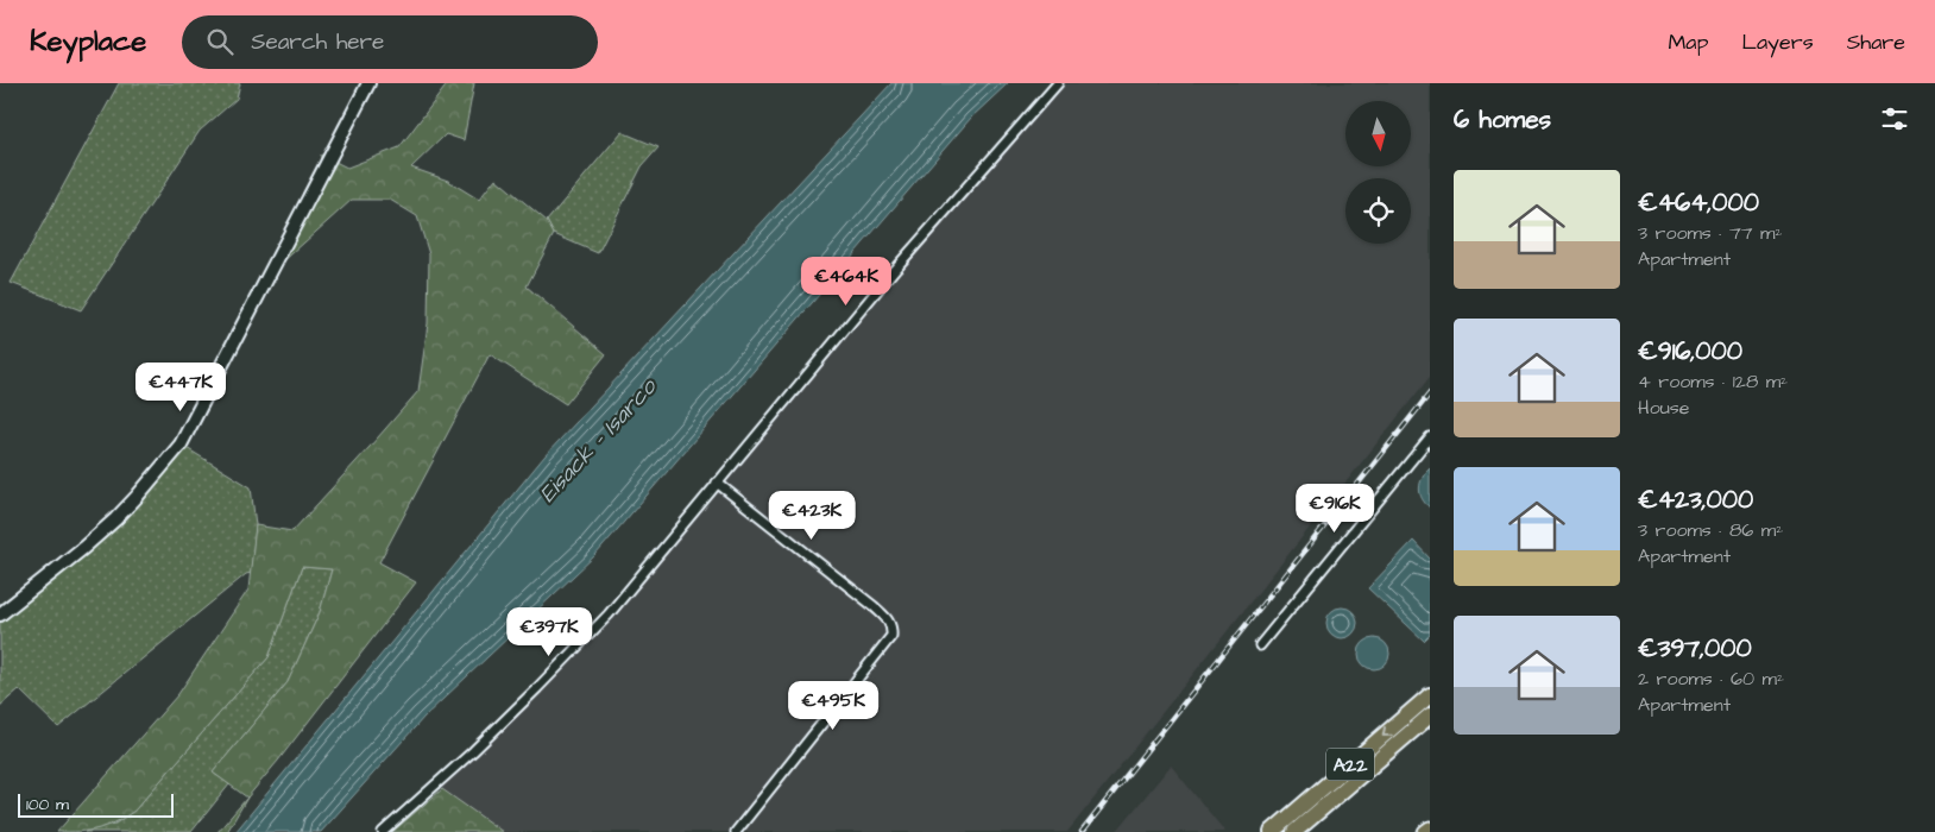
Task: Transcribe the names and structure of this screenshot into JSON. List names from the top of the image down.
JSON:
{
  "streets": {
    "highway": ["A22"]
  },
  "water": ["Eisack - Isarco"],
  "scale_bar": "100 m",
  "north": "bottom",
  "page": {
    "header": "Keyplace",
    "search": "Search here",
    "nav": ["Map", "Layers", "Share"],
    "heading": "6 homes",
    "list": [
      {
        "name": "€464,000",
        "note": "3 rooms · 77 m² · Apartment"
      },
      {
        "name": "€916,000",
        "note": "4 rooms · 128 m² · House"
      },
      {
        "name": "€423,000",
        "note": "3 rooms · 86 m² · Apartment"
      },
      {
        "name": "€397,000",
        "note": "2 rooms · 60 m² · Apartment"
      }
    ],
    "price": [
      "€464K",
      "€447K",
      "€916K",
      "€423K",
      "€397K",
      "€495K"
    ],
    "scale": "100 m"
  }
}
